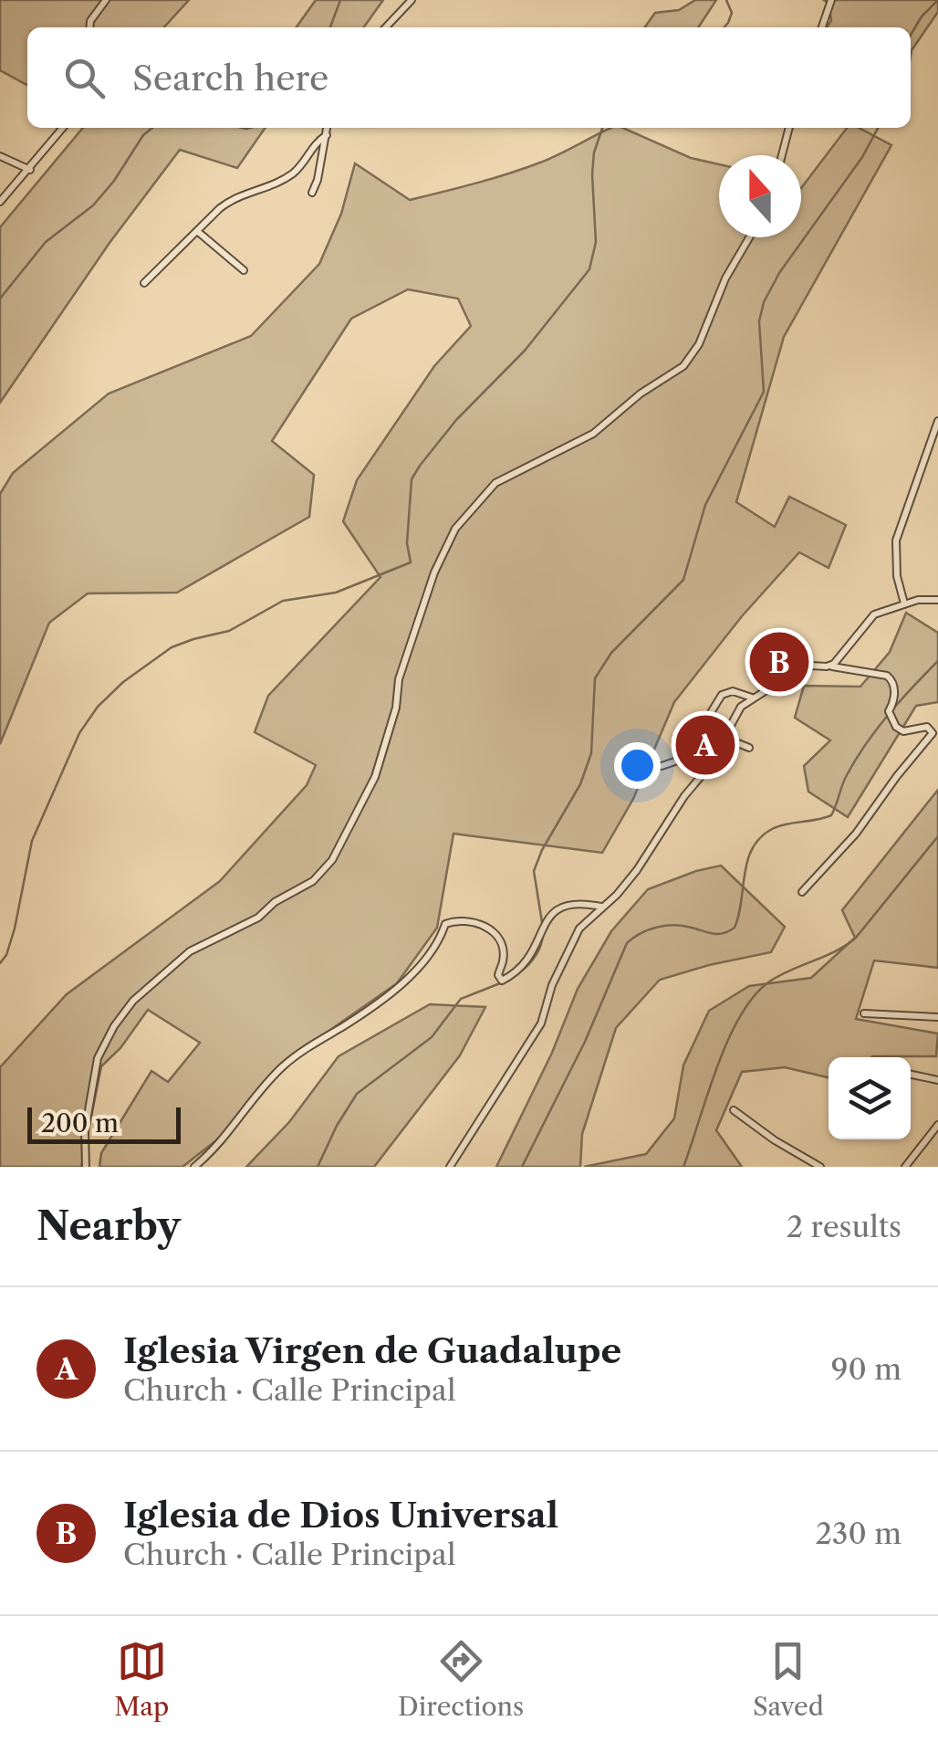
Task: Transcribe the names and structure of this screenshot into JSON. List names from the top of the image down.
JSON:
{
  "scale_bar": "200 m",
  "north": "top",
  "page": {
    "search": "Search here",
    "pins": ["B", "A"],
    "scale": "200 m",
    "heading": ["Nearby", "2 results"],
    "list": [
      {
        "mark": "A",
        "name": "Iglesia Virgen de Guadalupe",
        "note": "Church · Calle Principal",
        "value": "90 m"
      },
      {
        "mark": "B",
        "name": "Iglesia de Dios Universal",
        "note": "Church · Calle Principal",
        "value": "230 m"
      }
    ],
    "nav": ["Map", "Directions", "Saved"]
  }
}
